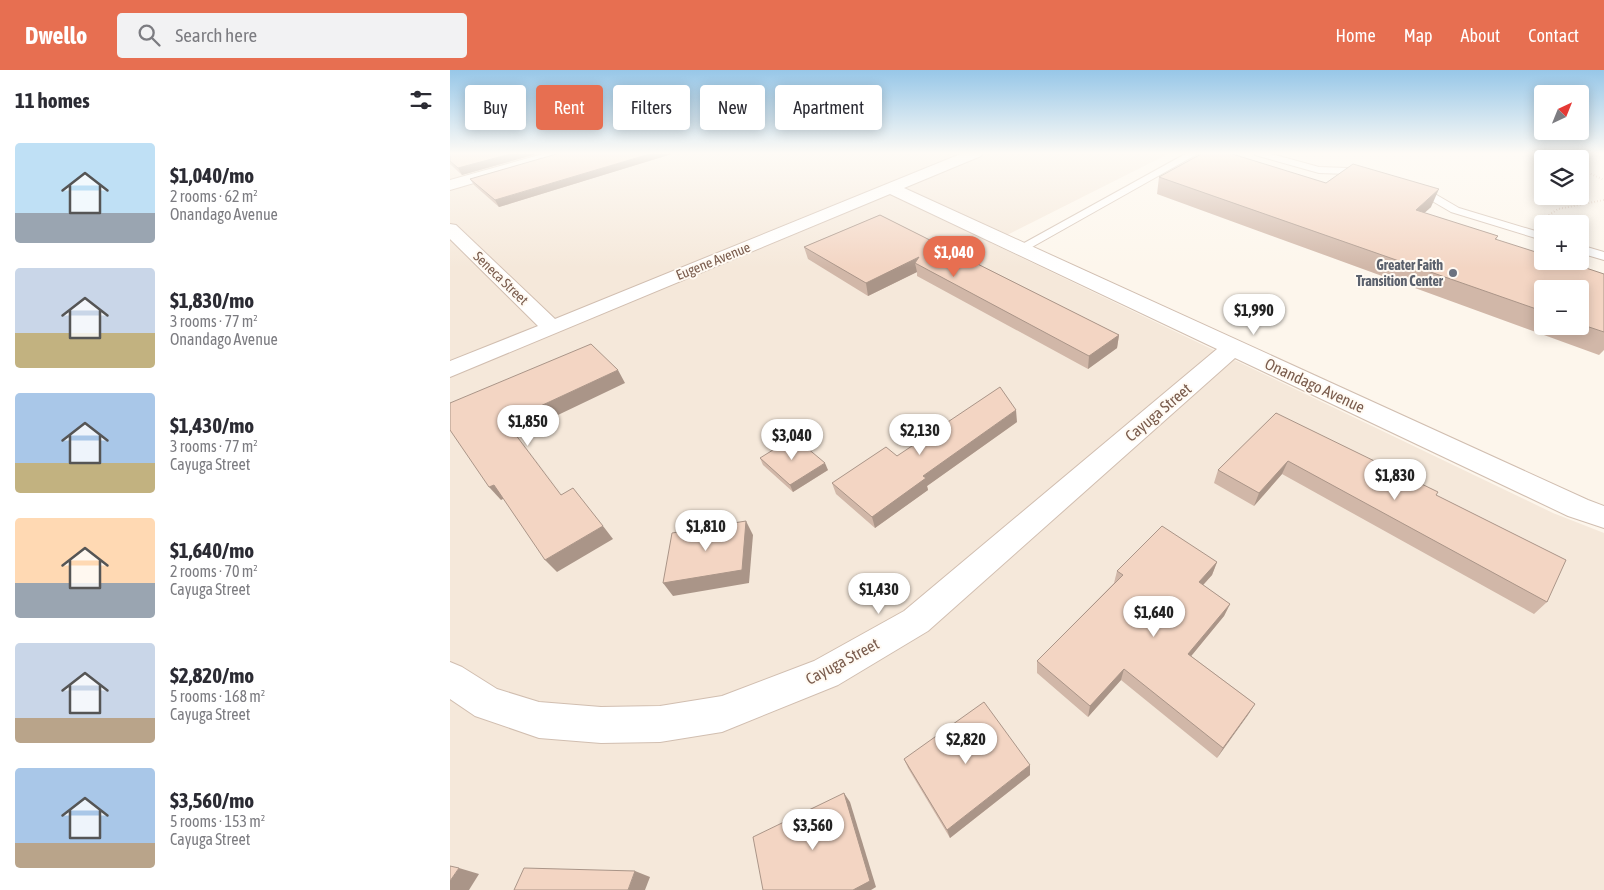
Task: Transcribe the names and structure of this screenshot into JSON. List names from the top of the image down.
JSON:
{
  "streets": {
    "street": [
      "Eugene Avenue",
      "Seneca Street",
      "Onandago Avenue",
      "Cayuga Street"
    ]
  },
  "crossings": [
    ["Eugene Avenue", "Seneca Street"],
    ["Onandago Avenue", "Cayuga Street"]
  ],
  "places": ["Greater Faith Transition Center"],
  "north": "top right",
  "page": {
    "header": "Dwello",
    "search": "Search here",
    "nav": [
      "Home",
      "Map",
      "About",
      "Contact"
    ],
    "heading": "11 homes",
    "map_buttons": ["+", "−"],
    "chip": [
      "Buy",
      "Rent",
      "Filters",
      "New",
      "Apartment"
    ],
    "list": [
      {
        "name": "$1,040/mo",
        "note": "2 rooms · 62 m² · Onandago Avenue"
      },
      {
        "name": "$1,830/mo",
        "note": "3 rooms · 77 m² · Onandago Avenue"
      },
      {
        "name": "$1,430/mo",
        "note": "3 rooms · 77 m² · Cayuga Street"
      },
      {
        "name": "$1,640/mo",
        "note": "2 rooms · 70 m² · Cayuga Street"
      },
      {
        "name": "$2,820/mo",
        "note": "5 rooms · 168 m² · Cayuga Street"
      },
      {
        "name": "$3,560/mo",
        "note": "5 rooms · 153 m² · Cayuga Street"
      }
    ],
    "price": [
      "$1,040",
      "$1,990",
      "$1,850",
      "$2,130",
      "$3,040",
      "$1,830",
      "$1,810",
      "$1,430",
      "$1,640",
      "$2,820",
      "$3,560"
    ]
  }
}
